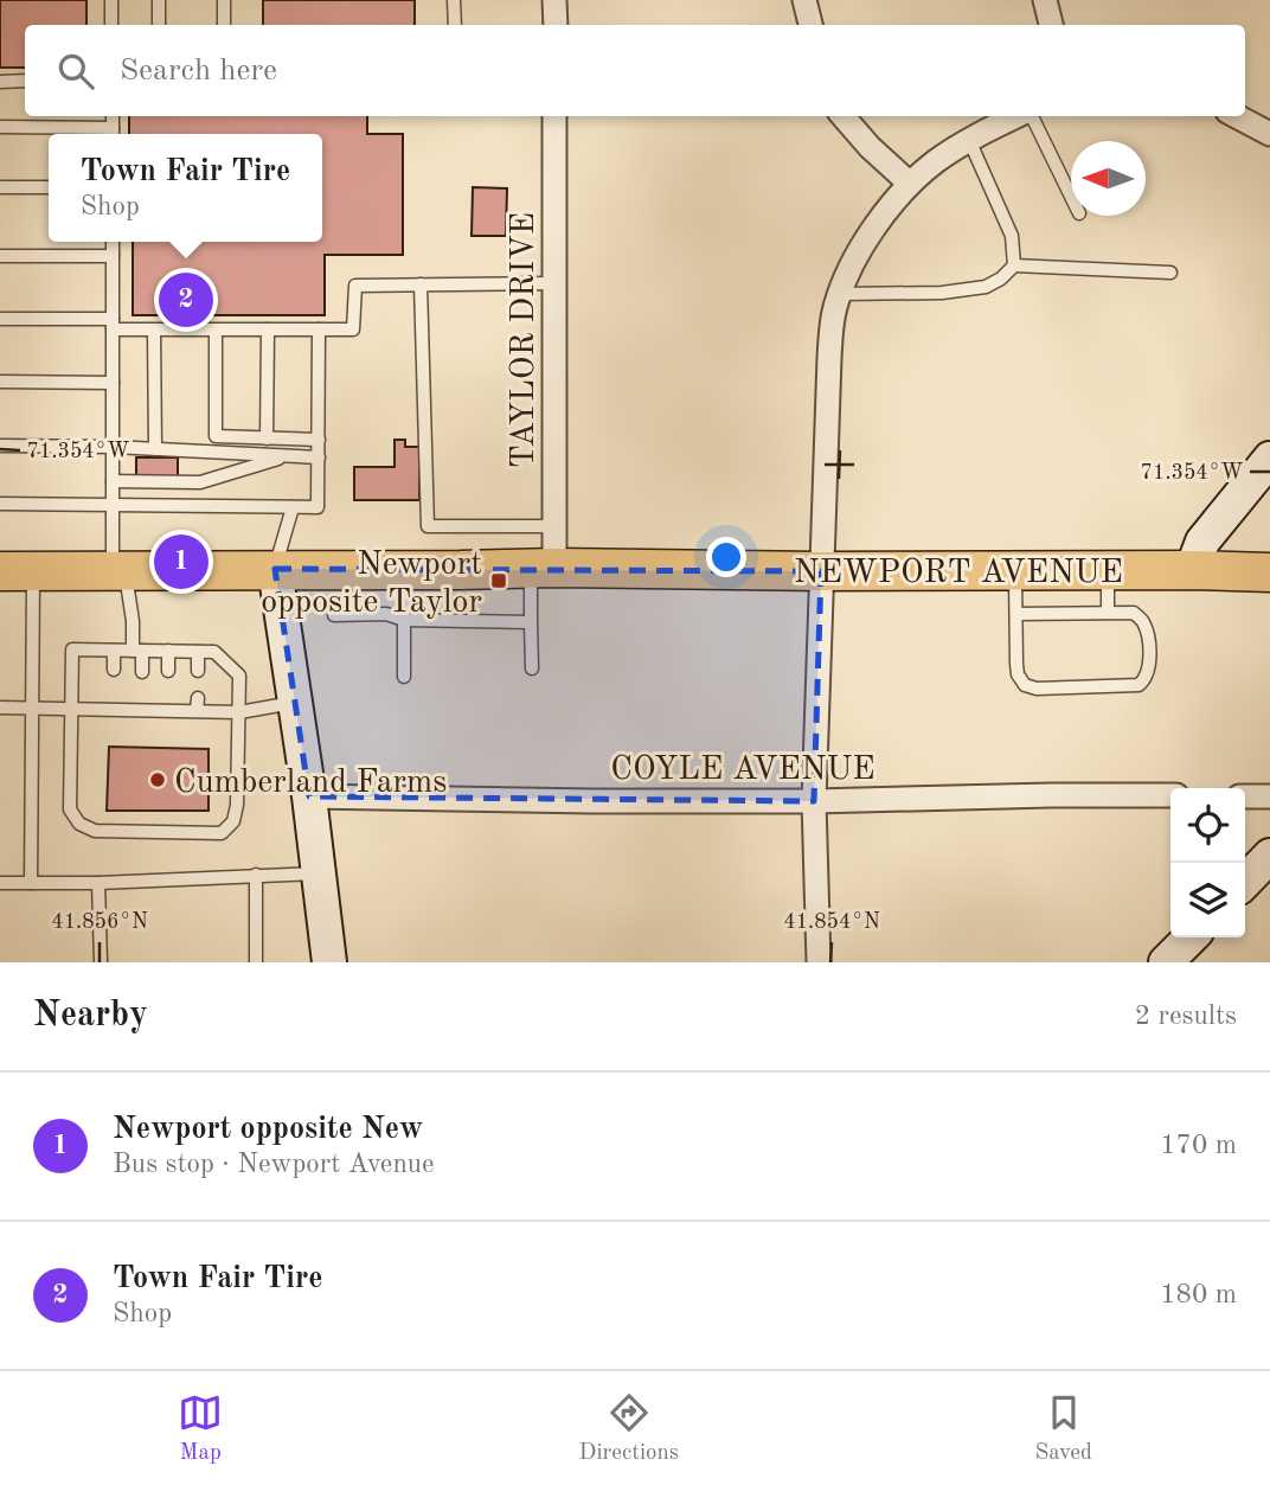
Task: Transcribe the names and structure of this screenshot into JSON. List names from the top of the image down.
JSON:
{
  "streets": {
    "main road": ["NEWPORT AVENUE"],
    "street": ["TAYLOR DRIVE", "COYLE AVENUE"]
  },
  "crossings": [
    ["TAYLOR DRIVE", "NEWPORT AVENUE"]
  ],
  "places": {
    "transit": ["Newport opposite Taylor"],
    "other": ["Cumberland Farms"]
  },
  "north": "left",
  "page": {
    "search": "Search here",
    "popup": ["Town Fair Tire", "Shop"],
    "pins": ["2", "1"],
    "heading": ["Nearby", "2 results"],
    "list": [
      {
        "mark": "1",
        "name": "Newport opposite New",
        "note": "Bus stop · Newport Avenue",
        "value": "170 m"
      },
      {
        "mark": "2",
        "name": "Town Fair Tire",
        "note": "Shop",
        "value": "180 m"
      }
    ],
    "nav": ["Map", "Directions", "Saved"]
  },
  "coordinates": ["71.354°W", "41.856°N", "41.854°N"]
}
